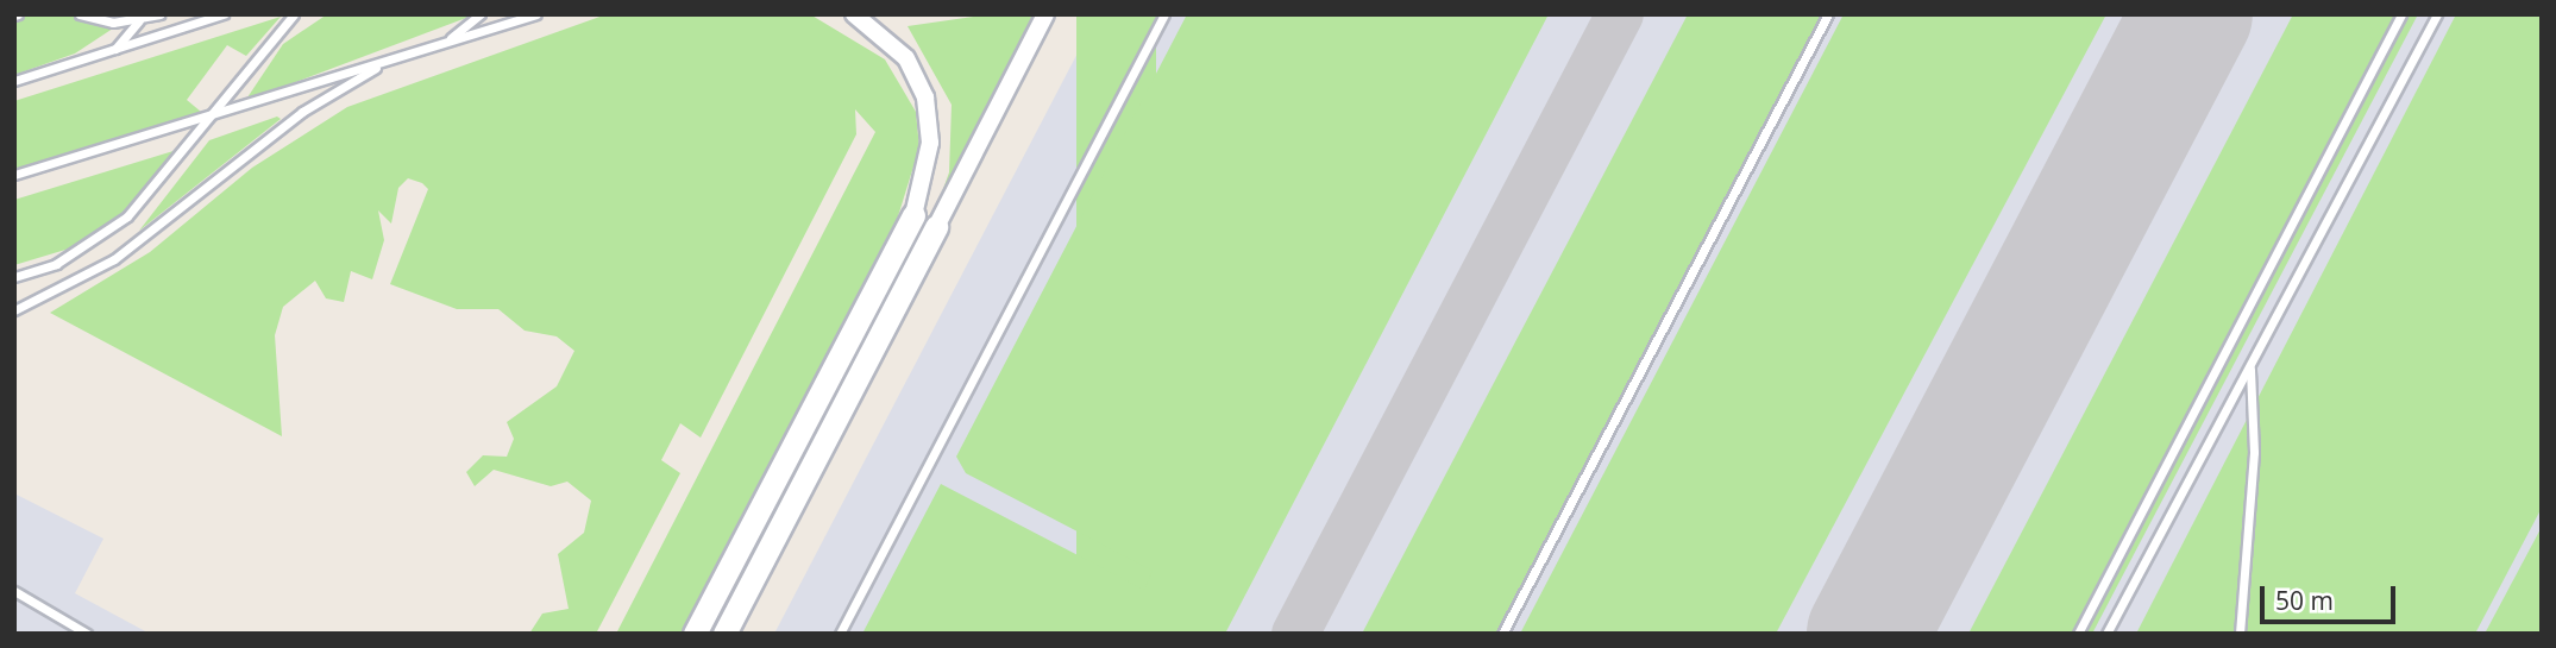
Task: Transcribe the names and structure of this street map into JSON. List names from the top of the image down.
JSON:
{
  "scale_bar": "50 m"
}
